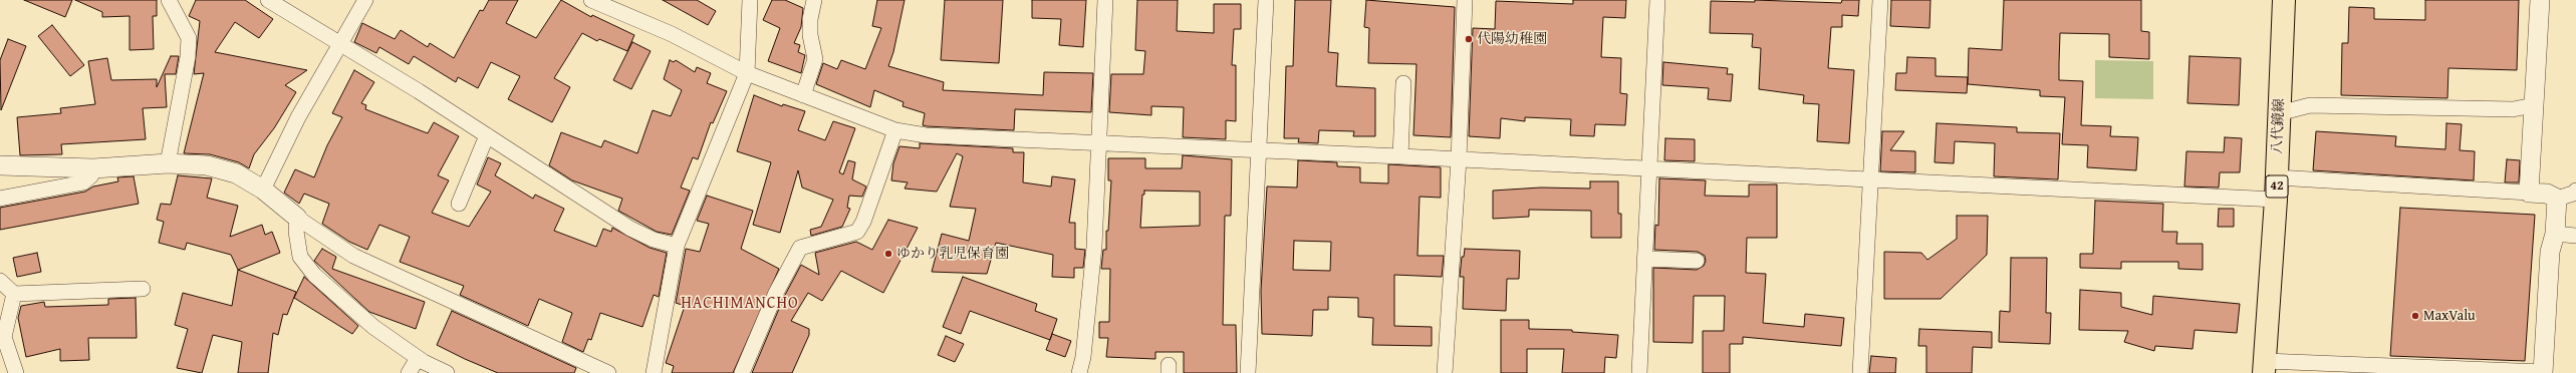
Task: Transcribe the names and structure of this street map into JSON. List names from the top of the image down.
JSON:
{
  "streets": {
    "main road": ["八代鏡線", "42"]
  },
  "districts": ["HACHIMANCHO"],
  "places": ["代陽幼稚園", "ゆかり乳児保育園", "MaxValu"]
}
